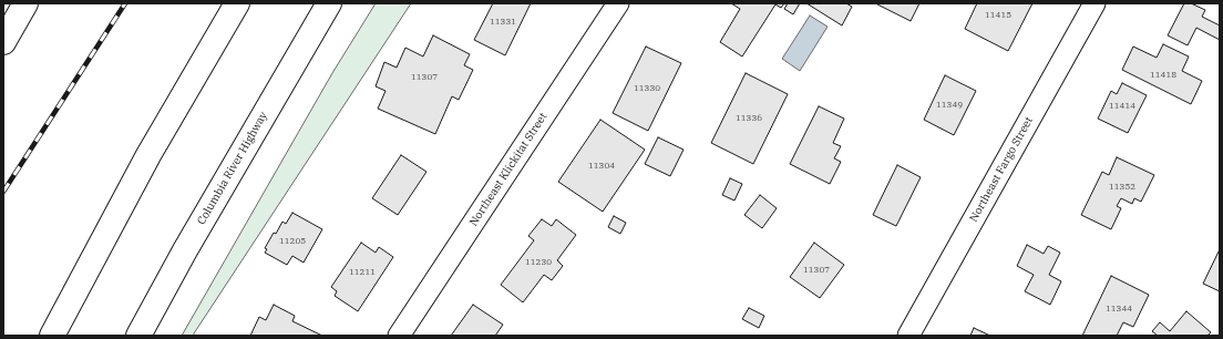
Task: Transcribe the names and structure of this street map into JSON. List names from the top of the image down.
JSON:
{
  "streets": {
    "main road": ["Columbia River Highway"],
    "street": ["Northeast Klickitat Street", "Northeast Fargo Street"]
  },
  "house_numbers": [
    "11415",
    "11331",
    "11418",
    "11307",
    "11330",
    "11349",
    "11414",
    "11336",
    "11304",
    "11352",
    "11205",
    "11230",
    "11307",
    "11211",
    "11344"
  ]
}
